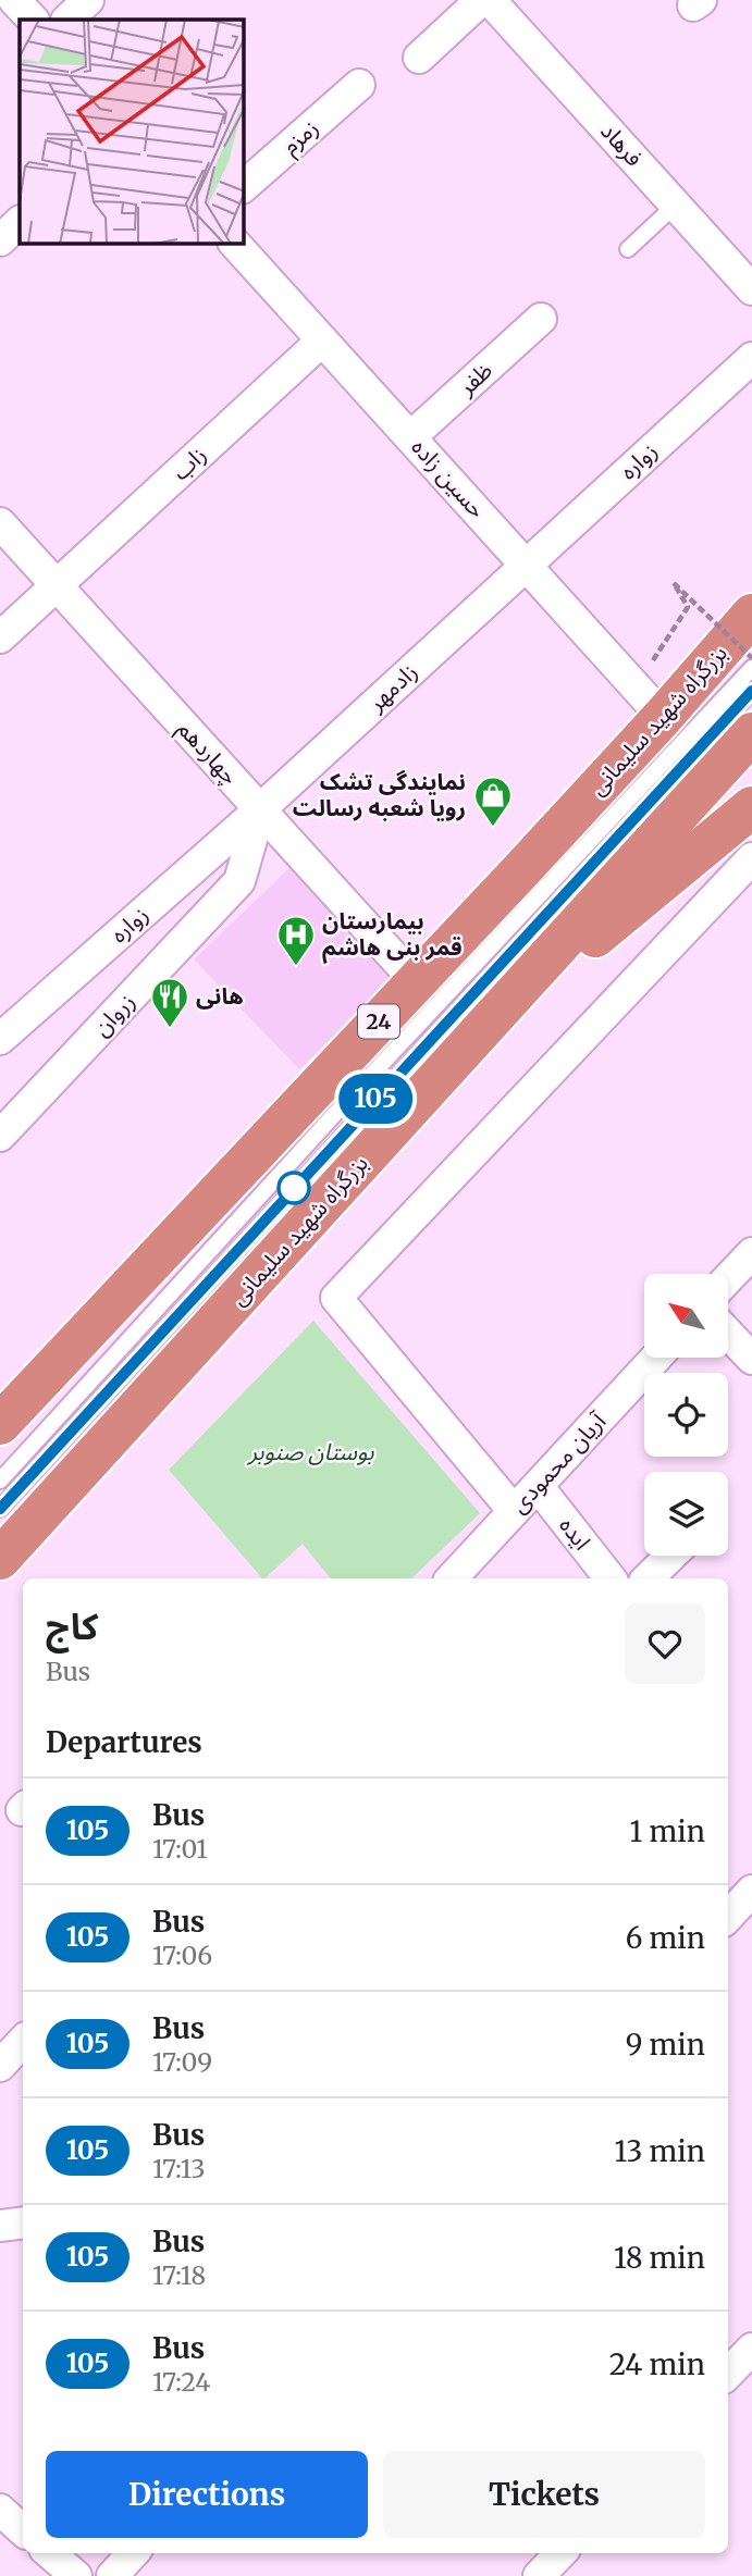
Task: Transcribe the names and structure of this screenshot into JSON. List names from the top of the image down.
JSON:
{
  "streets": {
    "highway": ["بزرگراه شهید سلیمانی", "24"],
    "street": [
      "زمزم",
      "فرهاد",
      "ظفر",
      "زواره",
      "زاب",
      "حسین زاده",
      "زادمهر",
      "چهاردهم",
      "زروان",
      "آریان محمودی",
      "ایده"
    ]
  },
  "crossings": [
    ["ظفر", "حسین زاده"],
    ["زواره", "حسین زاده"],
    ["زواره", "زادمهر"],
    ["زواره", "چهاردهم"],
    ["زواره", "زروان"],
    ["زاب", "حسین زاده"],
    ["زاب", "چهاردهم"],
    ["حسین زاده", "زادمهر"],
    ["حسین زاده", "بزرگراه شهید سلیمانی"],
    ["زادمهر", "چهاردهم"],
    ["زادمهر", "زروان"],
    ["بزرگراه شهید سلیمانی", "چهاردهم"],
    ["چهاردهم", "زروان"],
    ["آریان محمودی", "ایده"]
  ],
  "parks": ["بوستان صنوبر"],
  "places": {
    "shop": ["نمایندگی تشک رویا شعبه رسالت"],
    "hospital": ["بیمارستان قمر بنی هاشم"],
    "restaurant": ["هانی"]
  },
  "lines": ["bus line 105"],
  "north": "top left",
  "page": {
    "on_map": "105",
    "heading": [
      ["کاج", "Bus"],
      "Departures"
    ],
    "list": [
      {
        "mark": "105",
        "name": "Bus",
        "note": "17:01",
        "value": "1 min"
      },
      {
        "mark": "105",
        "name": "Bus",
        "note": "17:06",
        "value": "6 min"
      },
      {
        "mark": "105",
        "name": "Bus",
        "note": "17:09",
        "value": "9 min"
      },
      {
        "mark": "105",
        "name": "Bus",
        "note": "17:13",
        "value": "13 min"
      },
      {
        "mark": "105",
        "name": "Bus",
        "note": "17:18",
        "value": "18 min"
      },
      {
        "mark": "105",
        "name": "Bus",
        "note": "17:24",
        "value": "24 min"
      }
    ],
    "buttons": ["Directions", "Tickets"]
  }
}
